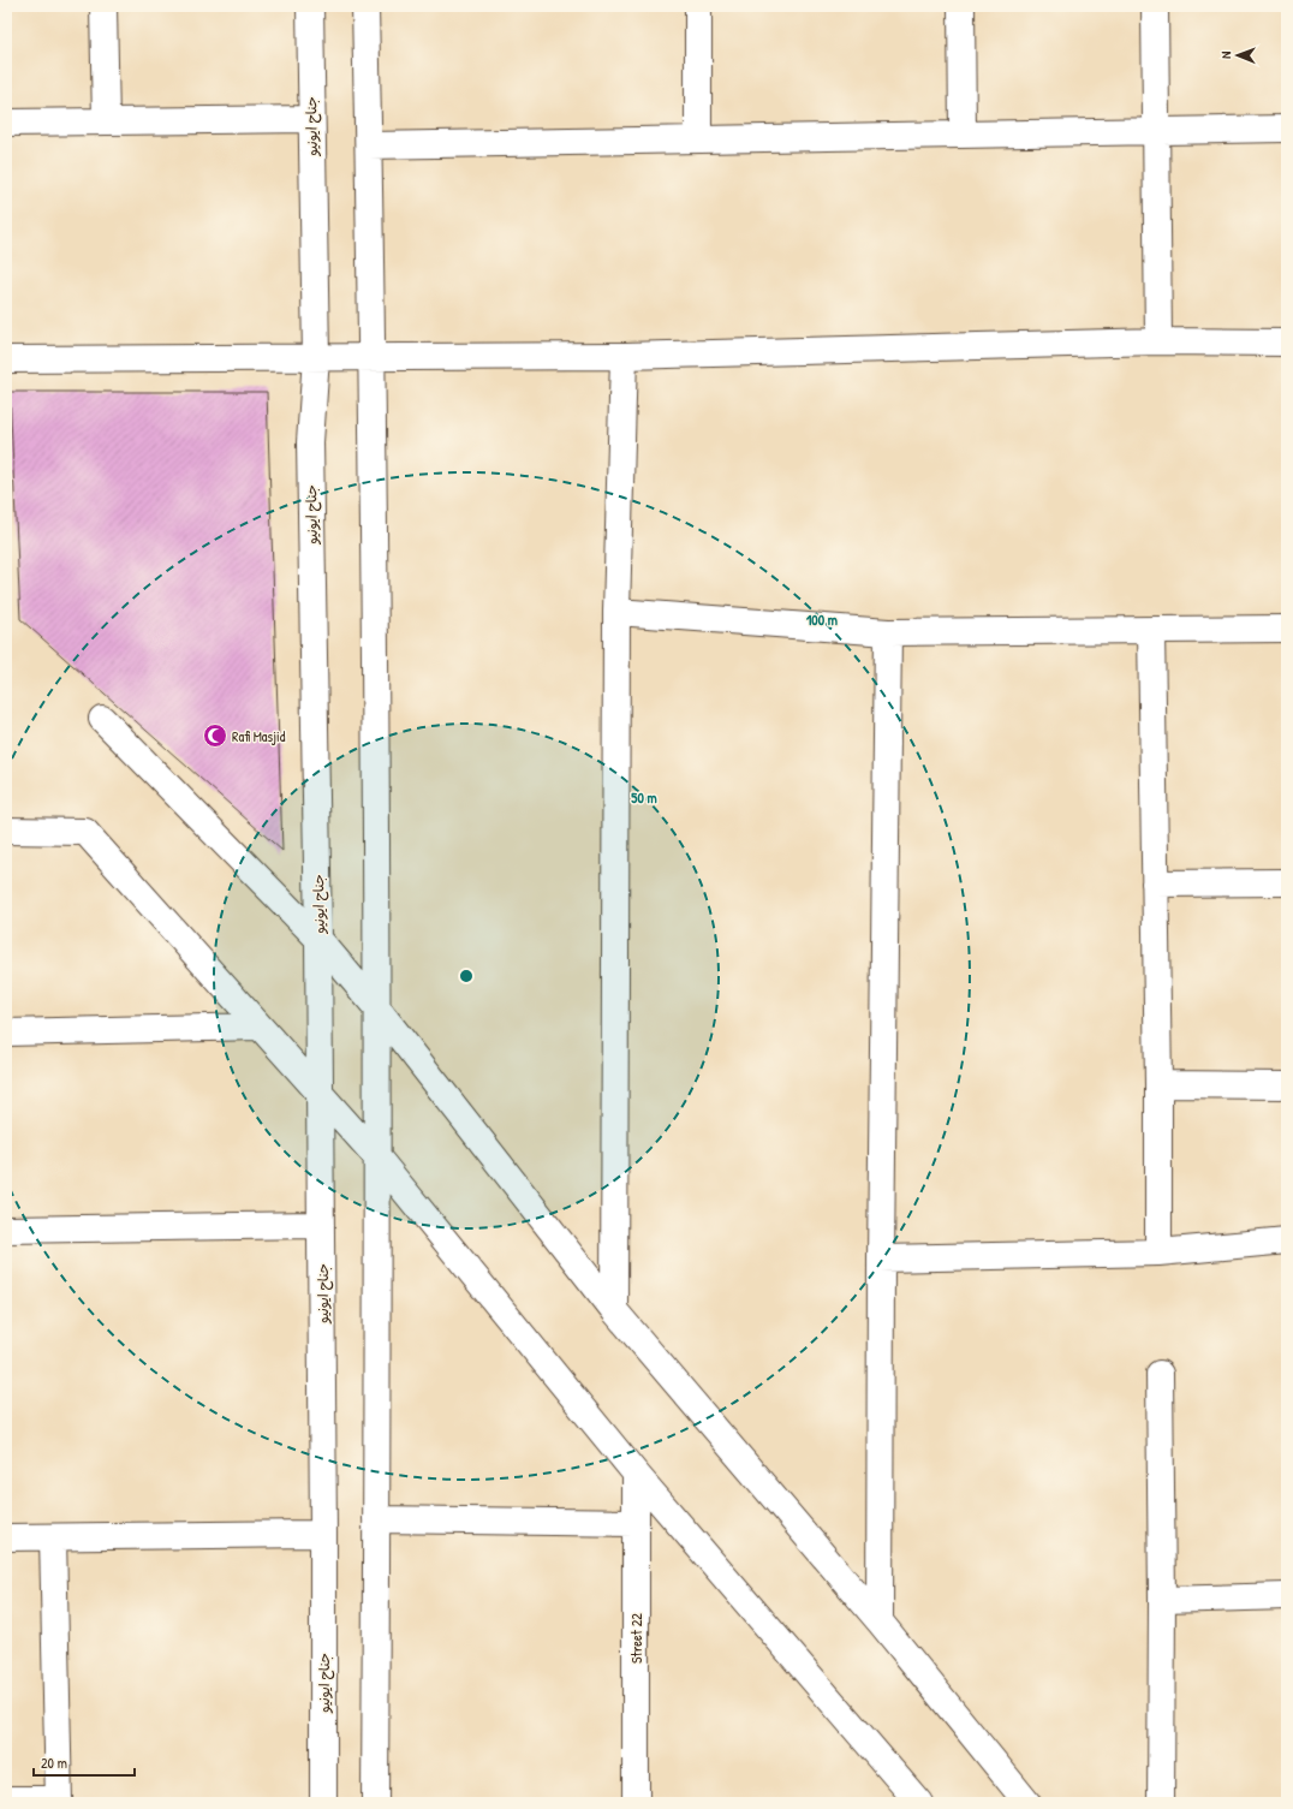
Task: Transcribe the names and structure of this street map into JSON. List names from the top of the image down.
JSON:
{
  "streets": {
    "street": ["جناح ایونیو", "Street 22"]
  },
  "places": {
    "mosque": ["Rafi Masjid"]
  },
  "scale_bar": "20 m",
  "north": "left",
  "rings": ["100 m", "50 m"]
}
